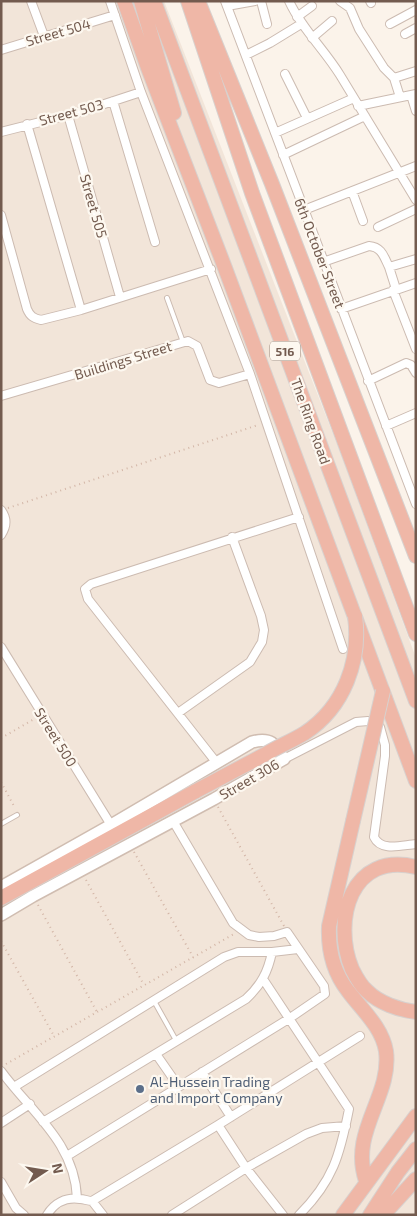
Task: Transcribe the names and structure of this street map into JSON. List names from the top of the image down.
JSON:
{
  "streets": {
    "highway": ["516", "The Ring Road"],
    "street": [
      "Street 504",
      "Street 503",
      "Street 505",
      "6th October Street",
      "Buildings Street",
      "Street 500",
      "Street 306"
    ]
  },
  "crossings": [
    ["Street 503", "Street 505"],
    ["Street 500", "Street 306"]
  ],
  "places": ["Al-Hussein Trading and Import Company"],
  "north": "right"
}
